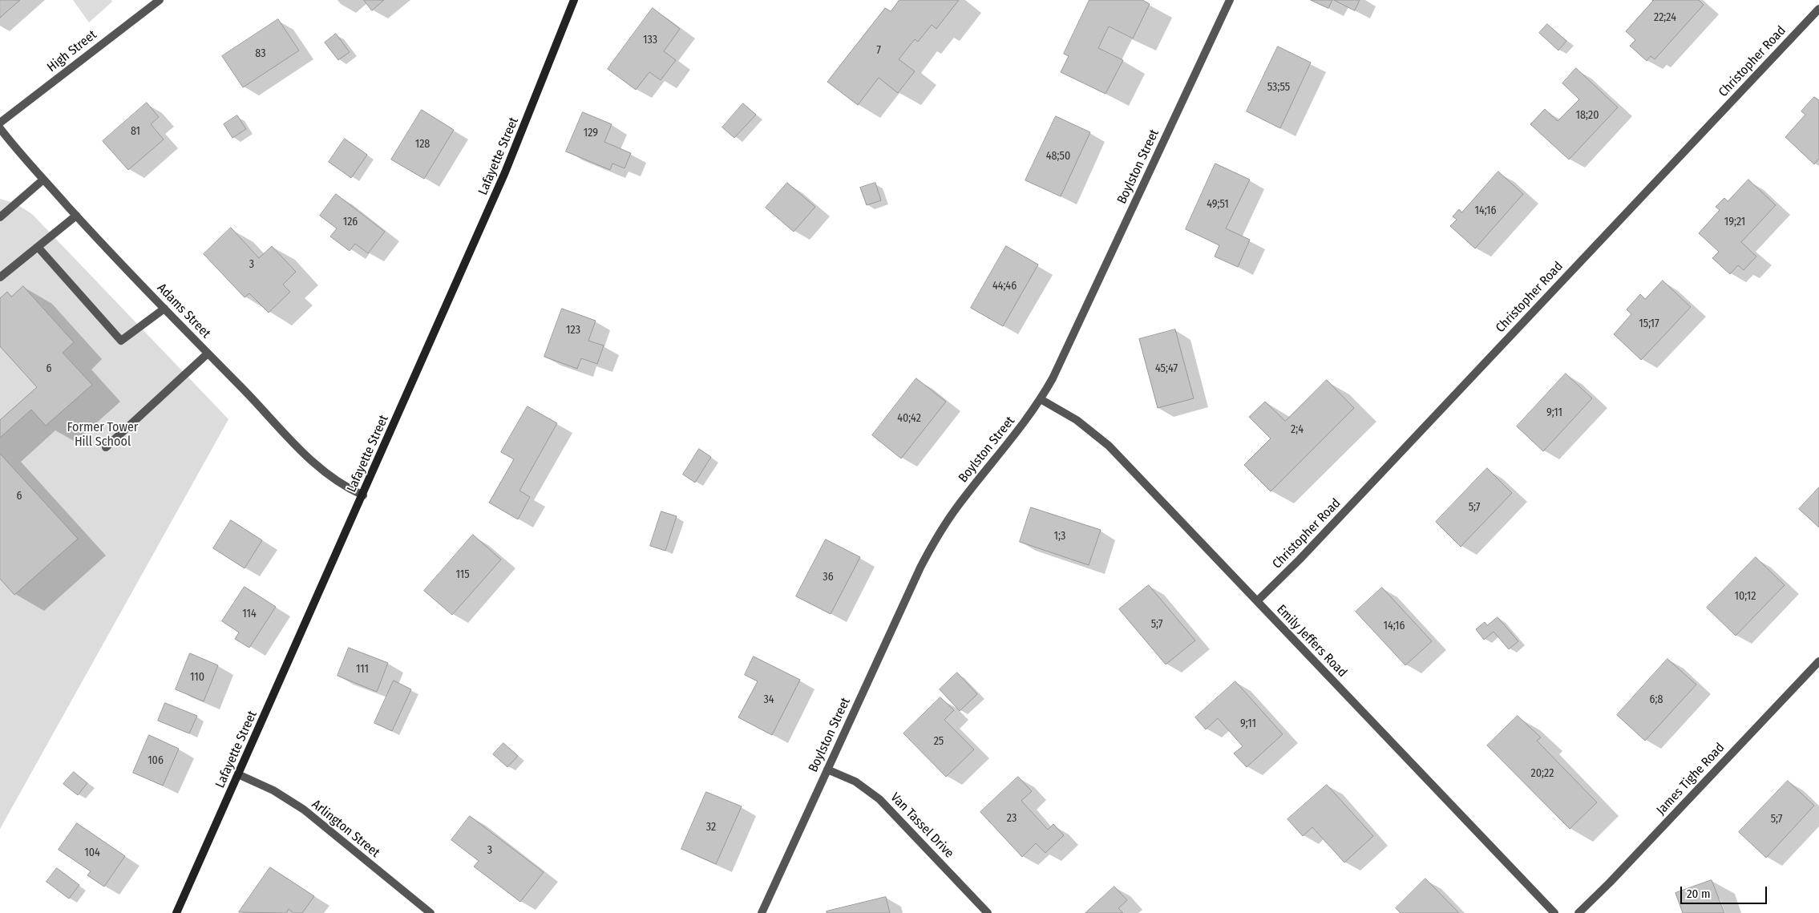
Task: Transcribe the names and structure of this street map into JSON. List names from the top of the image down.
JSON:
{
  "streets": {
    "main road": ["Lafayette Street"],
    "street": [
      "High Street",
      "Christopher Road",
      "Boylston Street",
      "Adams Street",
      "Emily Jeffers Road",
      "James Tighe Road",
      "Van Tassel Drive",
      "Arlington Street"
    ]
  },
  "crossings": [
    ["Christopher Road", "Emily Jeffers Road"],
    ["Lafayette Street", "Adams Street"],
    ["Lafayette Street", "Arlington Street"],
    ["Boylston Street", "Emily Jeffers Road"],
    ["Boylston Street", "Van Tassel Drive"]
  ],
  "parks": ["Former Tower Hill School"],
  "house_numbers": [
    "22;24",
    "133",
    "7",
    "83",
    "53;55",
    "18;20",
    "81",
    "129",
    "128",
    "48;50",
    "49;51",
    "14;16",
    "126",
    "19;21",
    "3",
    "44;46",
    "15;17",
    "123",
    "6",
    "45;47",
    "9;11",
    "40;42",
    "2;4",
    "6",
    "5;7",
    "1;3",
    "115",
    "36",
    "10;12",
    "114",
    "5;7",
    "14;16",
    "111",
    "110",
    "34",
    "6;8",
    "9;11",
    "25",
    "106",
    "20;22",
    "23",
    "5;7",
    "32",
    "3",
    "104"
  ],
  "scale_bar": "20 m"
}
